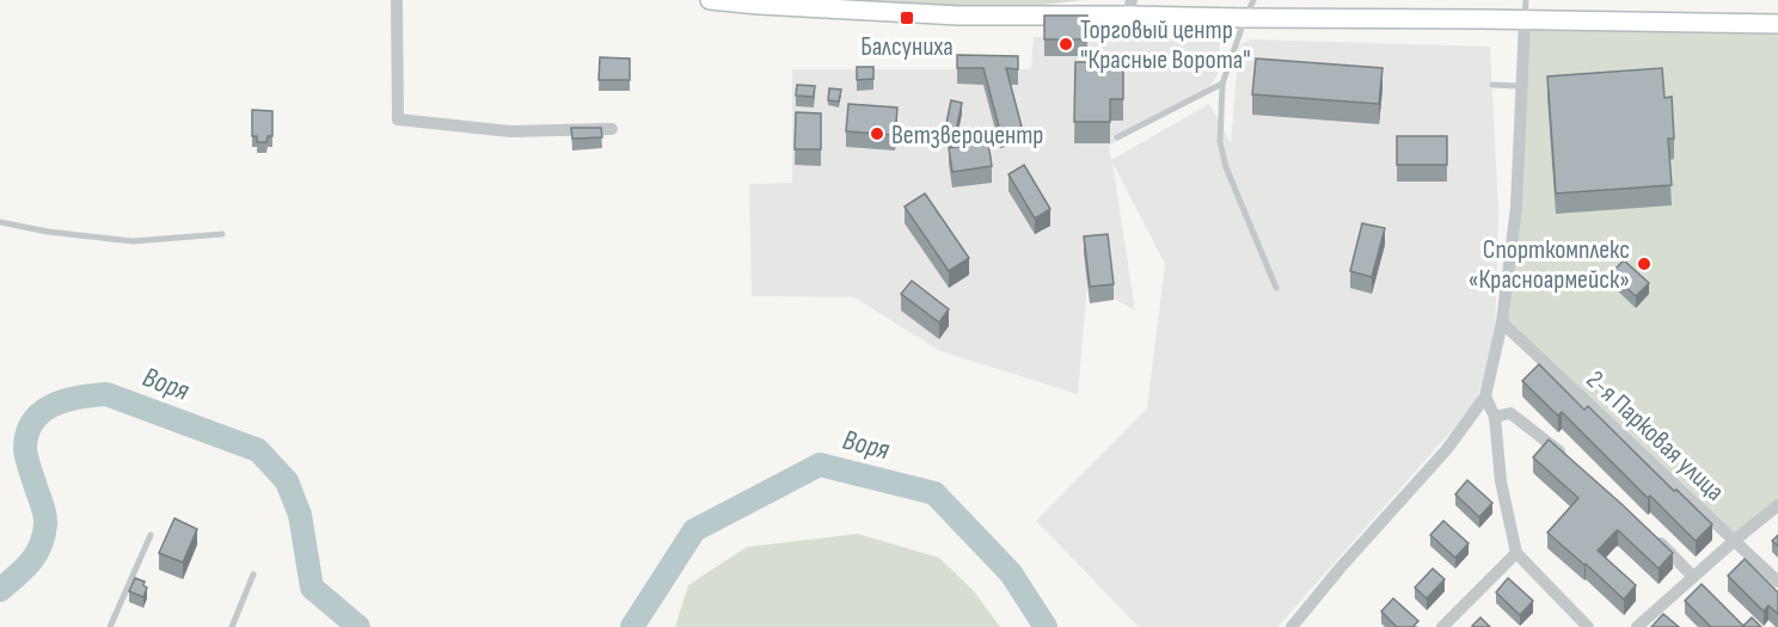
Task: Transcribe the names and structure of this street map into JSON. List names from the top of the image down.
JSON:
{
  "streets": {
    "street": ["2-я Парковая улица"]
  },
  "water": ["Воря"],
  "places": {
    "transit": ["Балсуниха"],
    "other": ["Торговый центр \"Красные Ворота\"", "Ветзвероцентр", "Спорткомплекс «Красноармейск»"]
  }
}
